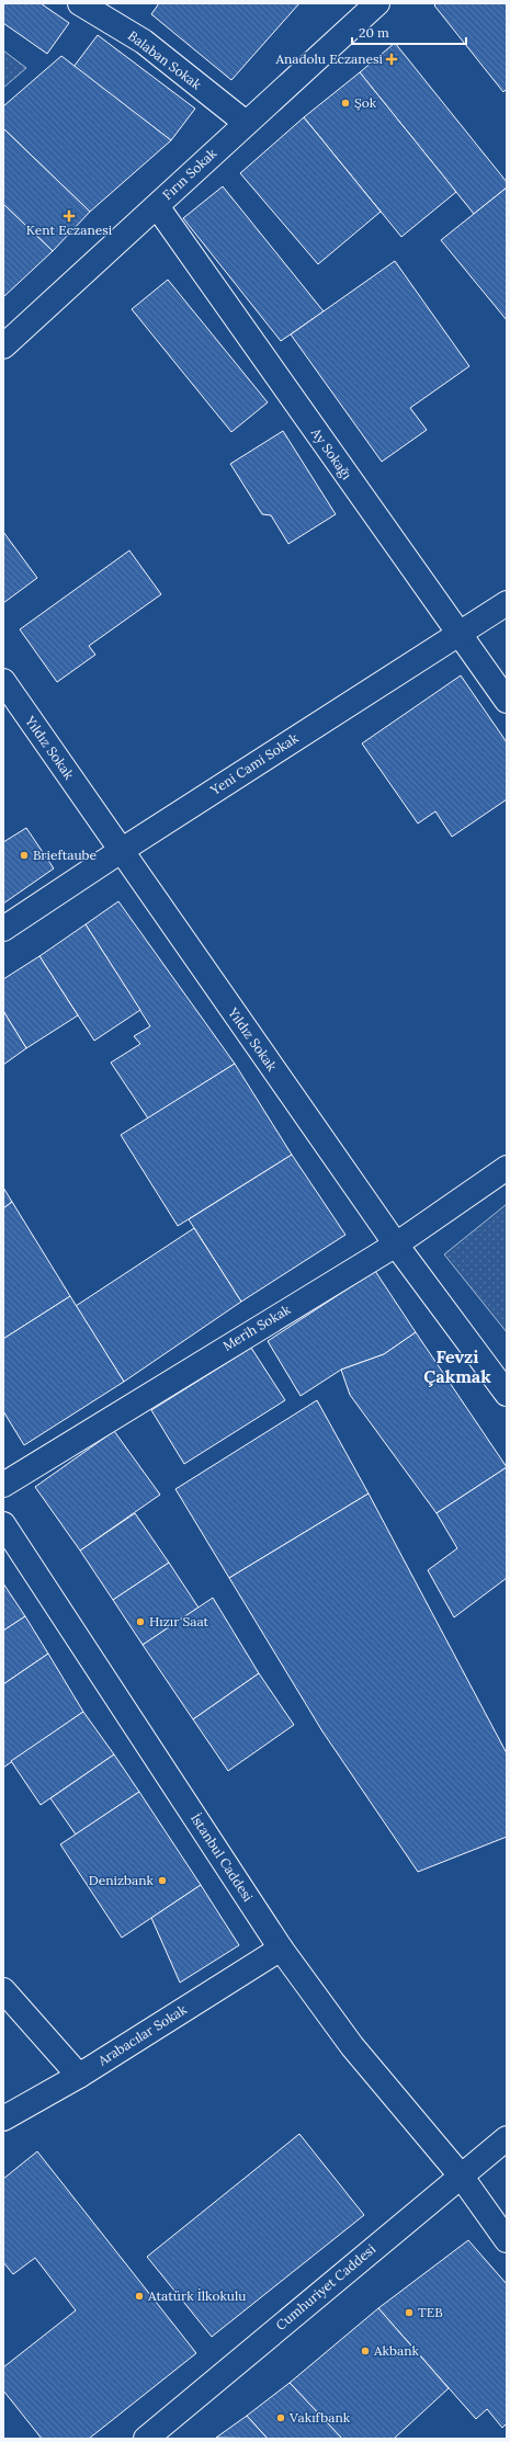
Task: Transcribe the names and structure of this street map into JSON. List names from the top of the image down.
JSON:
{
  "streets": {
    "street": [
      "Balaban Sokak",
      "Fırın Sokak",
      "Ay Sokağı",
      "Yıldız Sokak",
      "Yeni Cami Sokak",
      "Merih Sokak",
      "İstanbul Caddesi",
      "Arabacılar Sokak",
      "Cumhuriyet Caddesi"
    ]
  },
  "crossings": [
    ["Balaban Sokak", "Fırın Sokak"],
    ["Fırın Sokak", "Ay Sokağı"],
    ["Ay Sokağı", "Yeni Cami Sokak"],
    ["Yıldız Sokak", "Yeni Cami Sokak"],
    ["Yıldız Sokak", "Merih Sokak"],
    ["İstanbul Caddesi", "Arabacılar Sokak"],
    ["İstanbul Caddesi", "Cumhuriyet Caddesi"]
  ],
  "districts": ["Fevzi Çakmak"],
  "places": {
    "health": ["Anadolu Eczanesi", "Kent Eczanesi"],
    "other": [
      "Şok",
      "Brieftaube",
      "Hızır Saat",
      "Denizbank",
      "Atatürk İlkokulu",
      "TEB",
      "Akbank",
      "Vakıfbank"
    ]
  },
  "scale_bar": "20 m"
}
